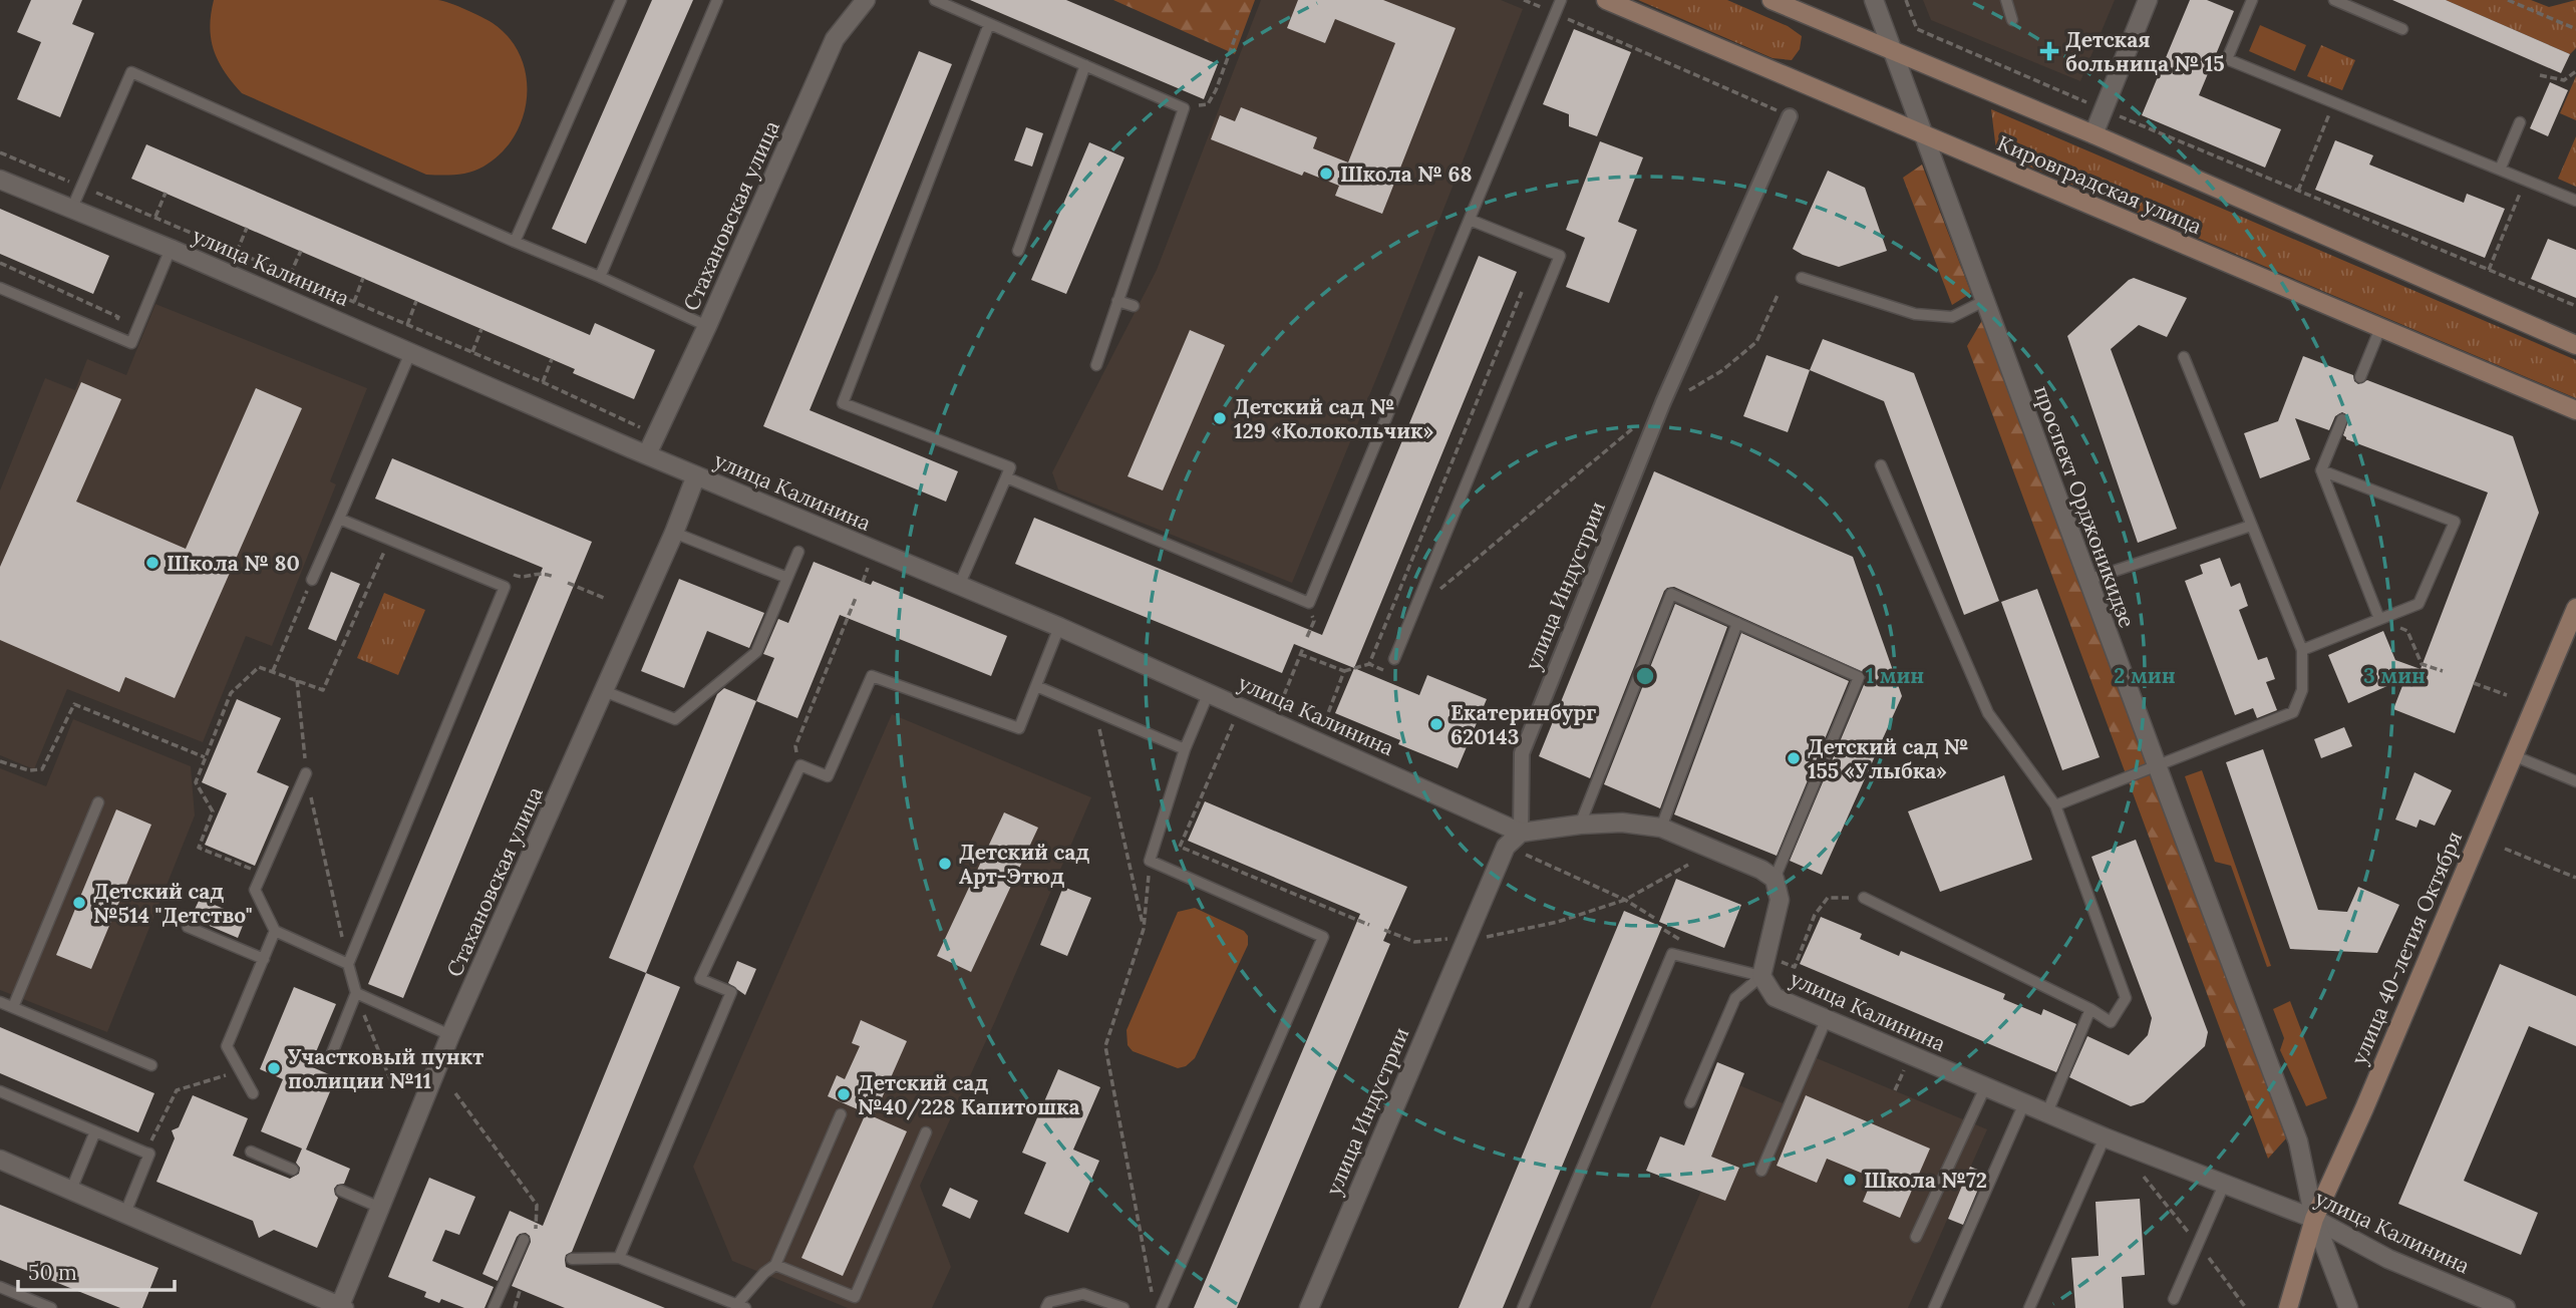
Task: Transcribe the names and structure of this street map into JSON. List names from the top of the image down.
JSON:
{
  "streets": {
    "main road": ["Кировградская улица", "улица 40-летия Октября"],
    "street": [
      "Стахановская улица",
      "улица Калинина",
      "проспект Орджоникидзе",
      "улица Индустрии"
    ]
  },
  "crossings": [
    ["Кировградская улица", "проспект Орджоникидзе"],
    ["Стахановская улица", "улица Калинина"],
    ["улица Калинина", "проспект Орджоникидзе"],
    ["улица Калинина", "улица Индустрии"],
    ["улица Калинина", "улица 40-летия Октября"],
    ["проспект Орджоникидзе", "улица 40-летия Октября"]
  ],
  "places": {
    "health": ["Детская больница № 15"],
    "other": [
      "Школа № 68",
      "Детский сад № 129 «Колокольчик»",
      "Школа № 80",
      "Екатеринбург 620143",
      "Детский сад № 155 «Улыбка»",
      "Детский сад Арт-Этюд",
      "Детский сад №514 \"Детство\"",
      "Участковый пункт полиции №11",
      "Детский сад №40/228 Капитошка",
      "Школа №72"
    ]
  },
  "scale_bar": "50 m",
  "rings": ["1 мин", "2 мин", "3 мин"]
}
